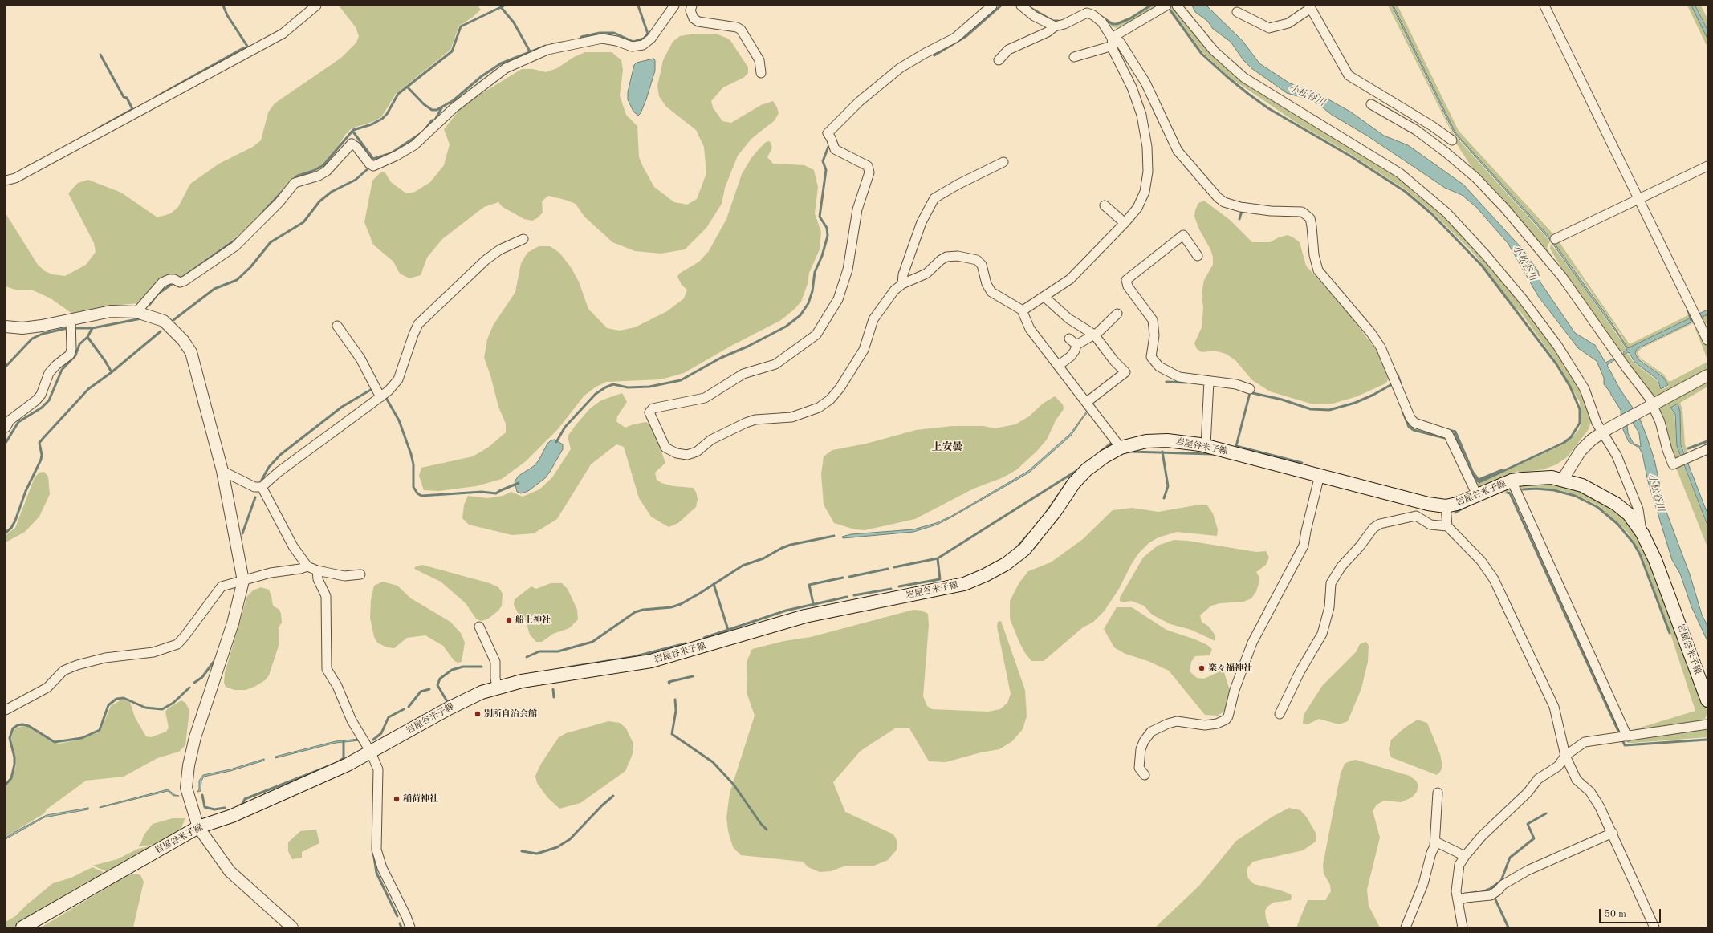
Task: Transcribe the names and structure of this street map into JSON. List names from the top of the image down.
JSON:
{
  "streets": {
    "main road": ["岩屋谷米子線"]
  },
  "districts": ["上安曇"],
  "water": ["小松谷川"],
  "places": [
    "船上神社",
    "楽々福神社",
    "別所自治会館",
    "稲荷神社"
  ],
  "scale_bar": "50 m"
}
